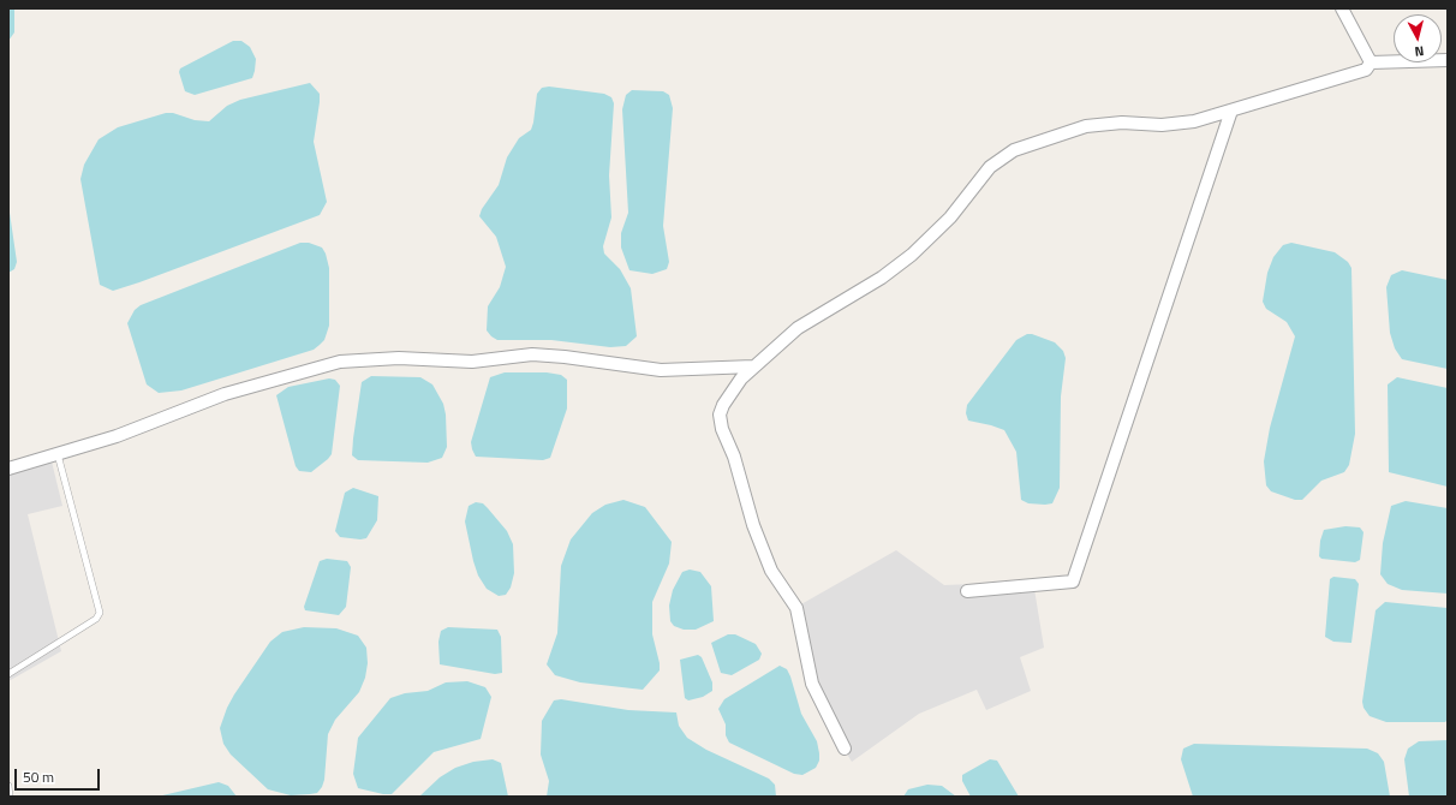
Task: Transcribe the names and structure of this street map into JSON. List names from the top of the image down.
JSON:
{
  "scale_bar": "50 m",
  "north": "bottom"
}
